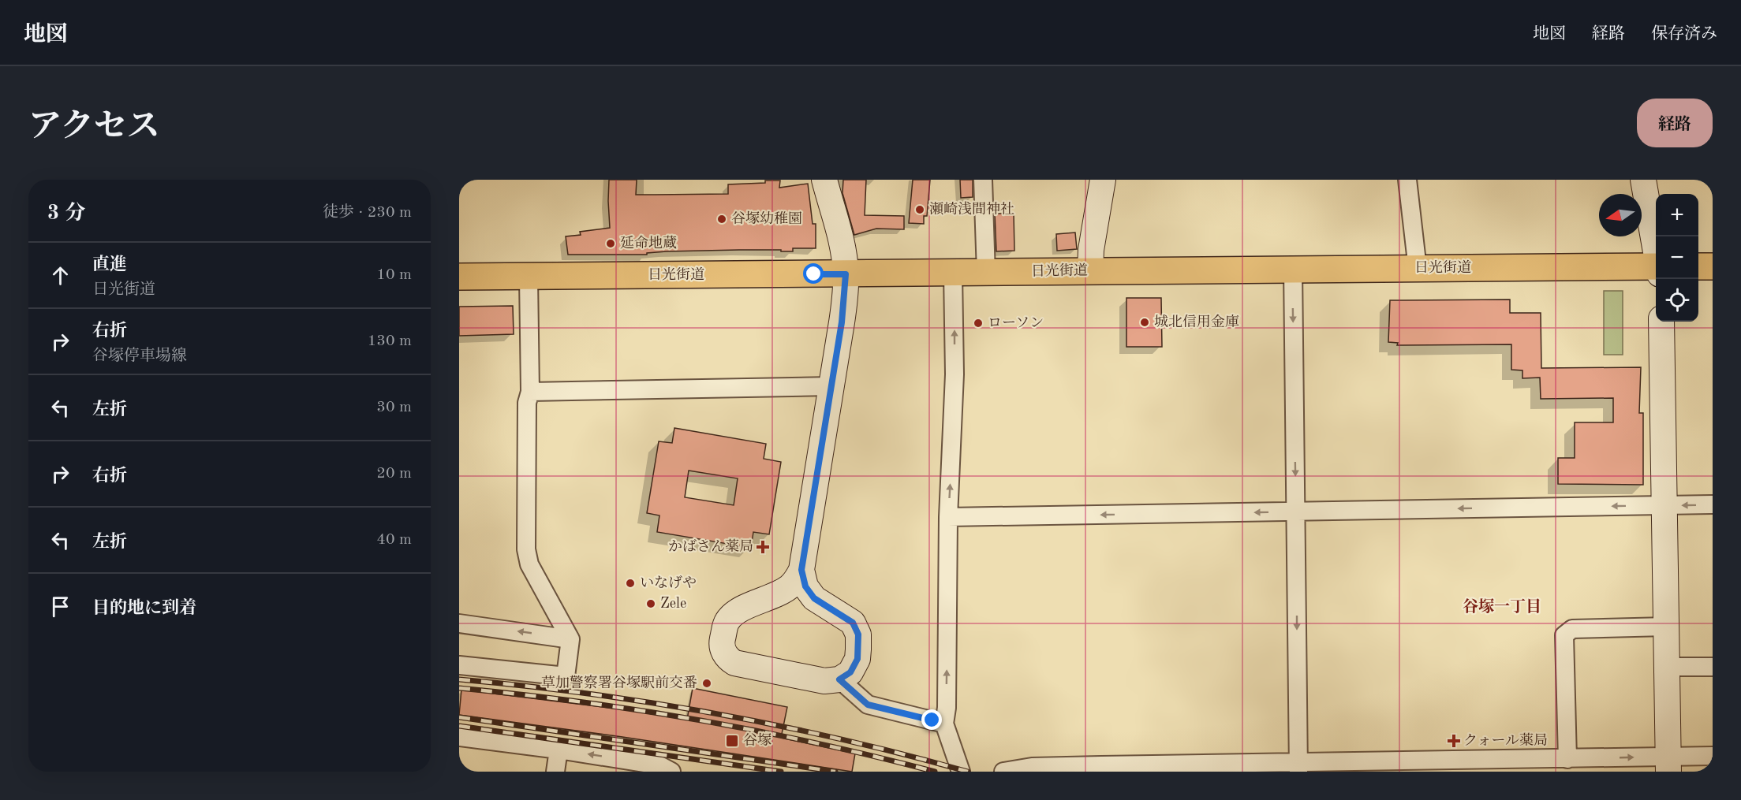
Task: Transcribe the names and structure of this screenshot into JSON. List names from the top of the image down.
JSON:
{
  "streets": {
    "main road": ["日光街道"]
  },
  "districts": ["谷塚一丁目"],
  "places": {
    "other": [
      "瀬崎浅間神社",
      "谷塚幼稚園",
      "延命地蔵",
      "城北信用金庫",
      "ローソン",
      "いなげや",
      "Zele",
      "草加警察署谷塚駅前交番"
    ],
    "health": ["かばさん薬局", "クォール薬局"],
    "transit": ["谷塚"]
  },
  "north": "left",
  "page": {
    "header": "地図",
    "nav": ["地図", "経路", "保存済み"],
    "title": "アクセス",
    "buttons": "経路",
    "heading": ["3 分", "徒歩 · 230 m"],
    "map_buttons": ["+", "−"],
    "list": [
      ["直進", "日光街道", "10 m"],
      ["右折", "谷塚停車場線", "130 m"],
      ["左折", "30 m"],
      ["右折", "20 m"],
      ["左折", "40 m"],
      "目的地に到着"
    ]
  }
}
